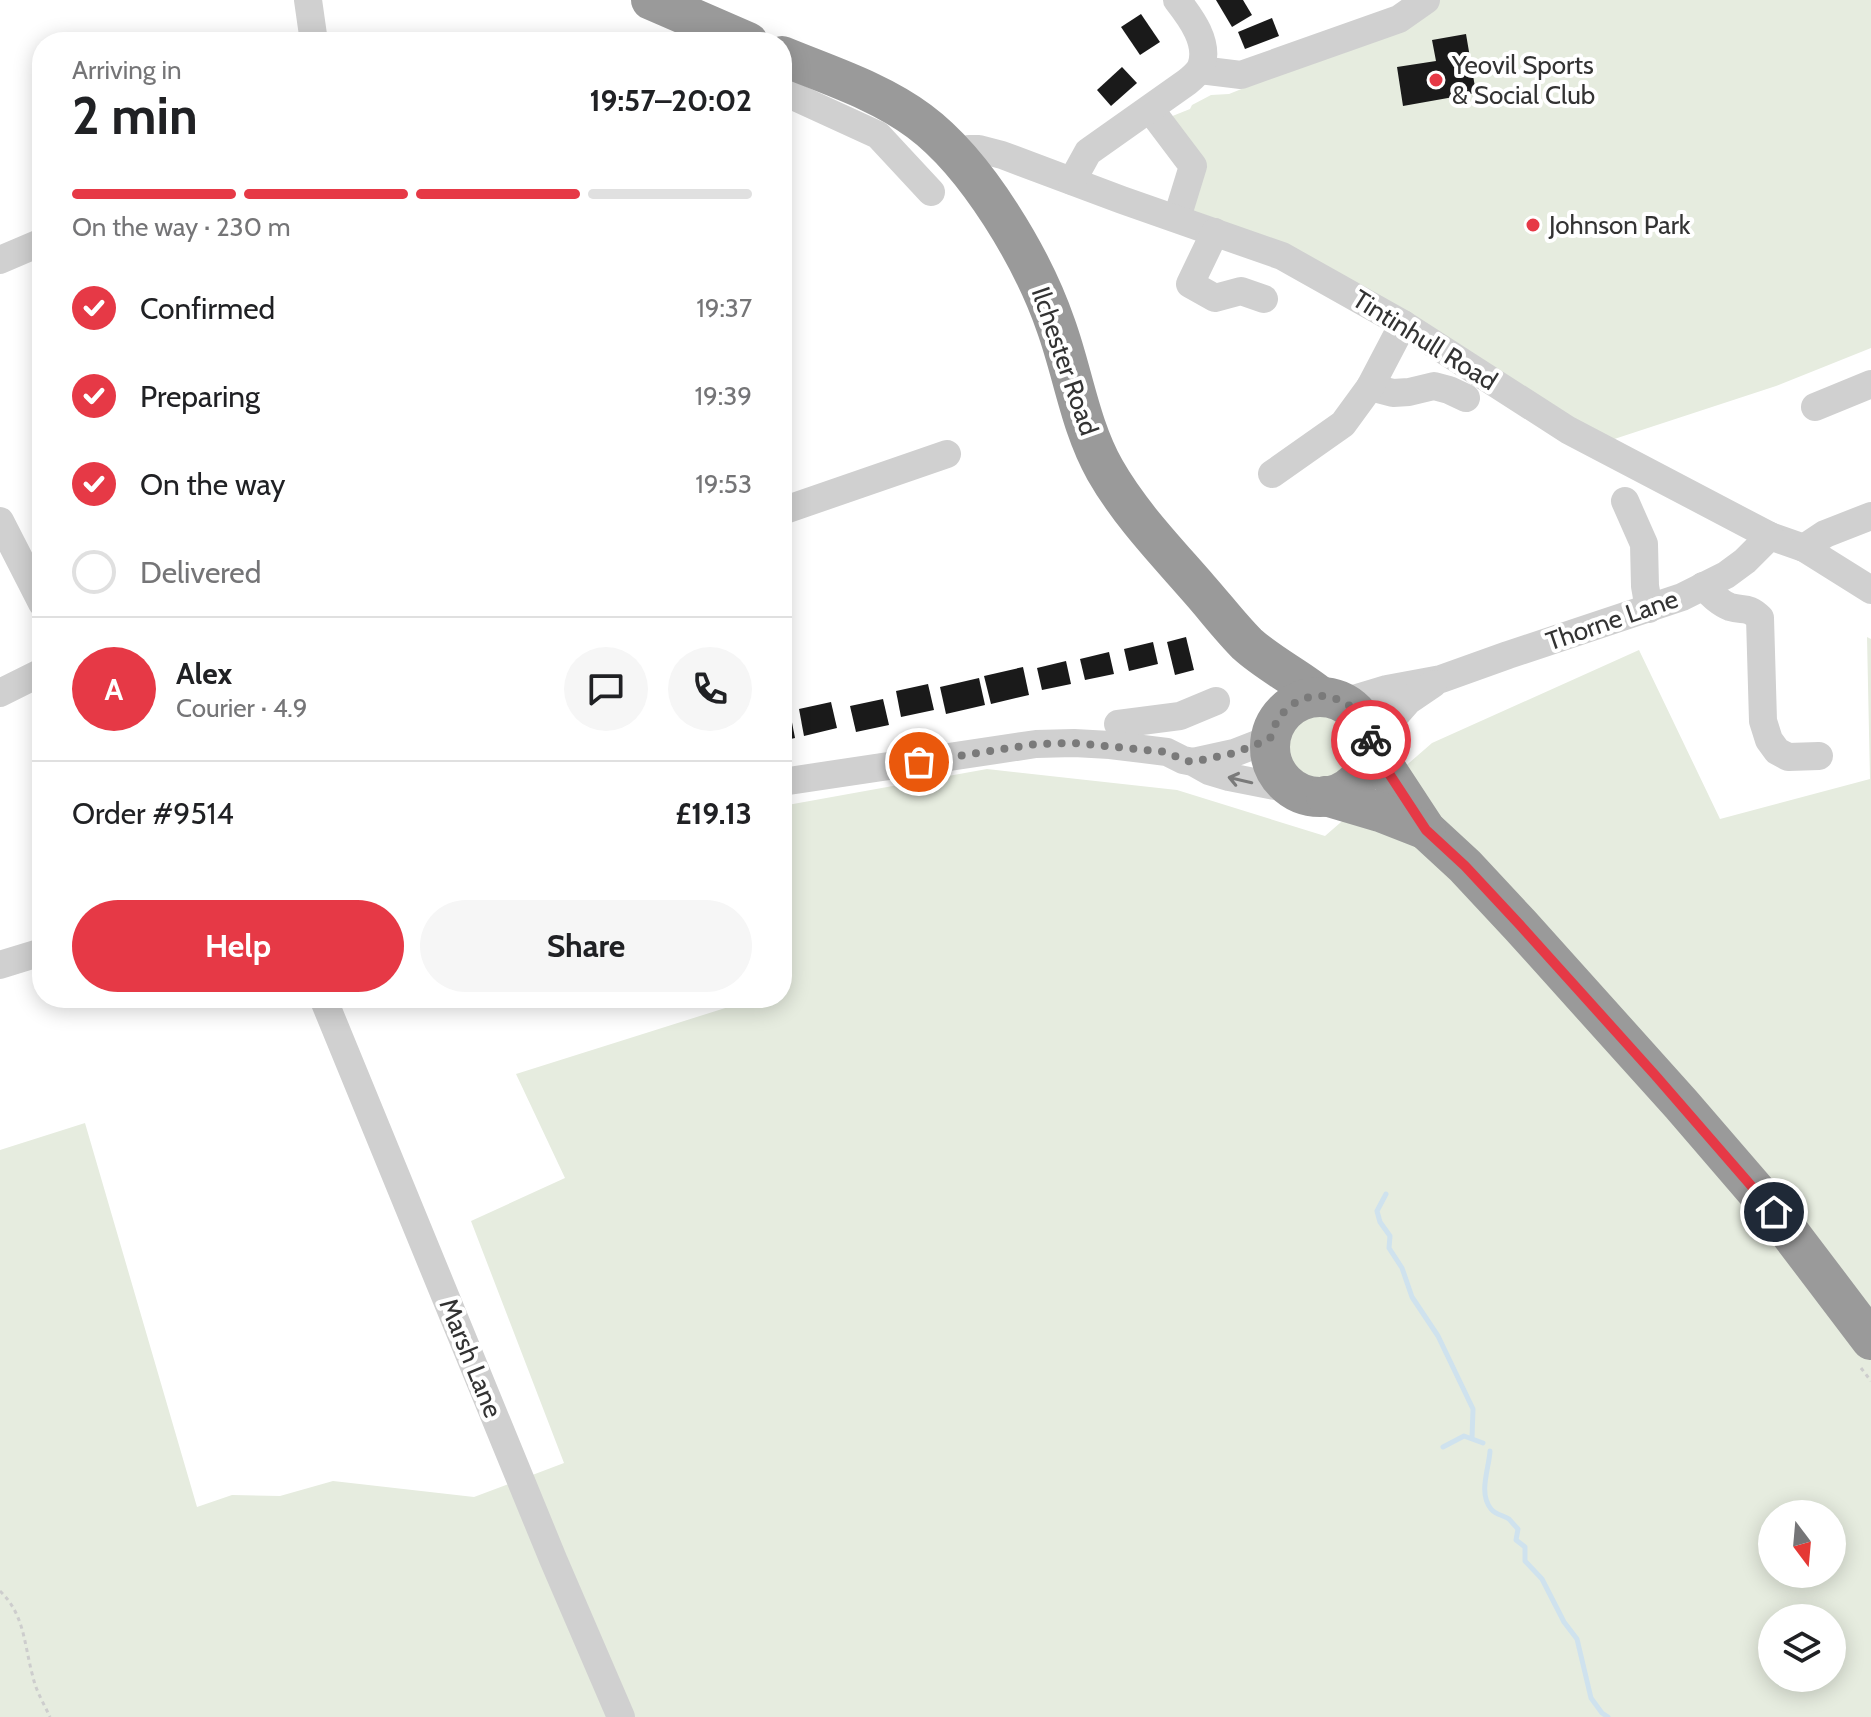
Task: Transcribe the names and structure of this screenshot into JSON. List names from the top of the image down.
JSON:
{
  "streets": {
    "highway": ["Ilchester Road"],
    "street": ["Tintinhull Road", "Thorne Lane", "Marsh Lane"]
  },
  "crossings": [
    ["Tintinhull Road", "Ilchester Road"],
    ["Tintinhull Road", "Thorne Lane"],
    ["Ilchester Road", "Thorne Lane"]
  ],
  "places": ["Yeovil Sports & Social Club", "Johnson Park"],
  "north": "bottom",
  "page": {
    "heading": ["2 min", "Arriving in", "19:57–20:02"],
    "panel": [
      "Alex",
      "Courier · 4.9",
      "Order #9514",
      "£19.13"
    ],
    "bar": "On the way · 230 m",
    "list": [
      ["Confirmed", "19:37"],
      ["Preparing", "19:39"],
      ["On the way", "19:53"],
      "Delivered"
    ],
    "round": "A",
    "buttons": ["Help", "Share"]
  }
}
